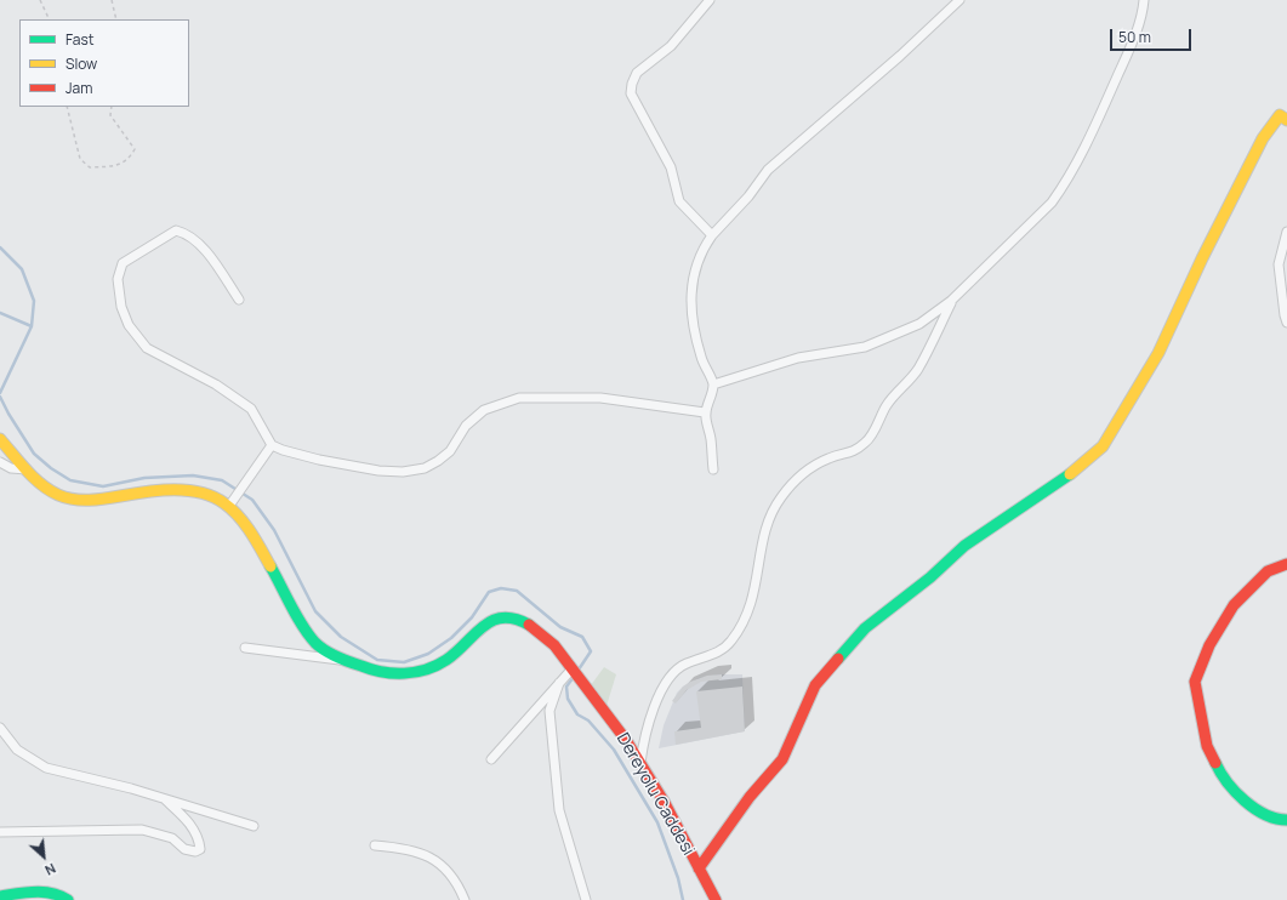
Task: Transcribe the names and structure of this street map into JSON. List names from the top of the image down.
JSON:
{
  "streets": {
    "street": ["Dereyolu Caddesi"]
  },
  "legend": ["Fast", "Slow", "Jam"],
  "scale_bar": "50 m",
  "north": "bottom right"
}
